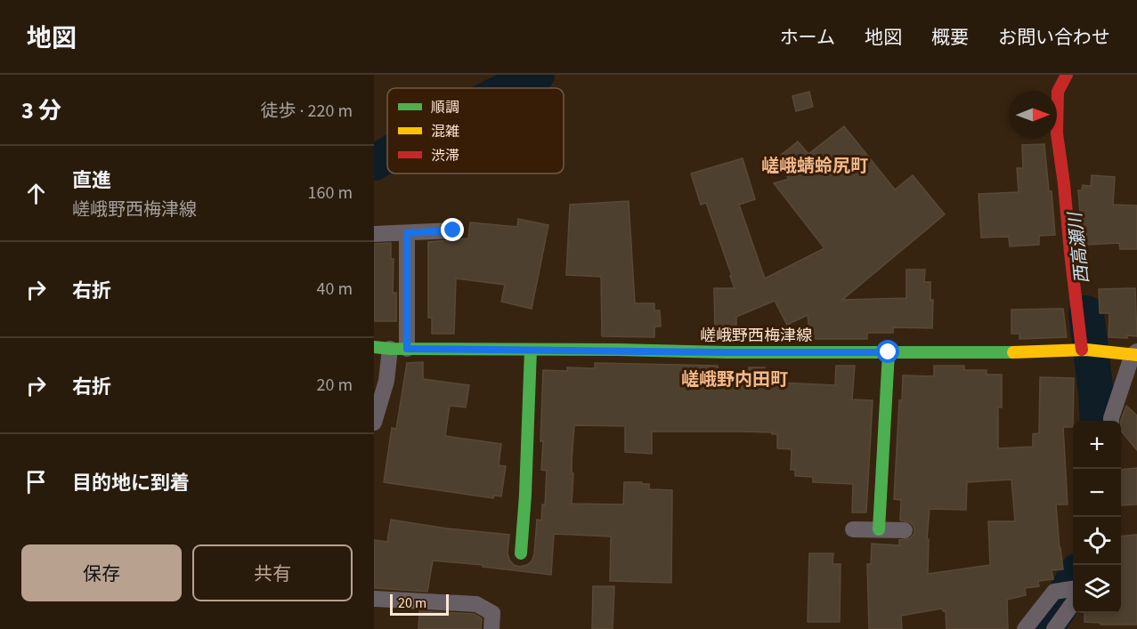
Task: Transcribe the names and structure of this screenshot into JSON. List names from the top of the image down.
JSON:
{
  "streets": {
    "main road": ["嵯峨野西梅津線"]
  },
  "districts": ["嵯峨蜻蛉尻町", "嵯峨野内田町"],
  "water": ["西高瀬川"],
  "legend": ["順調", "混雑", "渋滞"],
  "scale_bar": "20 m",
  "north": "right",
  "page": {
    "header": "地図",
    "nav": [
      "ホーム",
      "地図",
      "概要",
      "お問い合わせ"
    ],
    "heading": ["3 分", "徒歩 · 220 m"],
    "list": [
      ["直進", "嵯峨野西梅津線", "160 m"],
      ["右折", "40 m"],
      ["右折", "20 m"],
      "目的地に到着"
    ],
    "map_buttons": ["+", "−"],
    "buttons": ["保存", "共有"],
    "scale": "20 m"
  }
}
